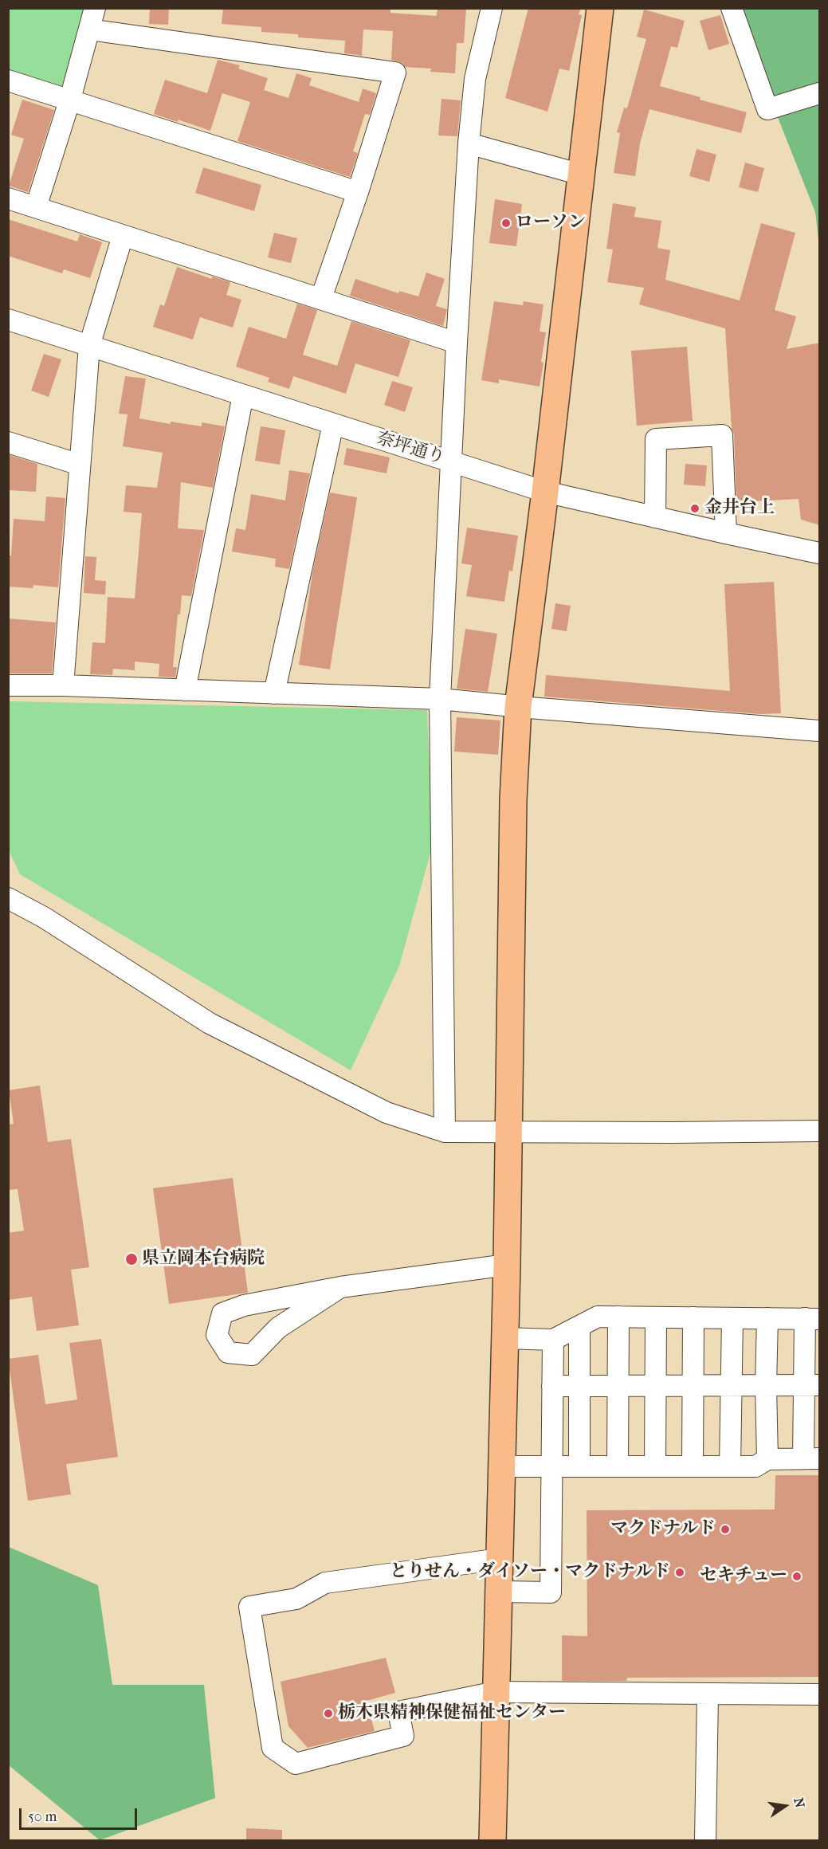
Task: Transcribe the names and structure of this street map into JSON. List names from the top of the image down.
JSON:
{
  "streets": {
    "street": ["奈坪通り"]
  },
  "places": [
    "ローソン",
    "金井台上",
    "県立岡本台病院",
    "マクドナルド",
    "とりせん・ダイソー・マクドナルド",
    "セキチュー",
    "栃木県精神保健福祉センター"
  ],
  "scale_bar": "50 m",
  "north": "right"
}
